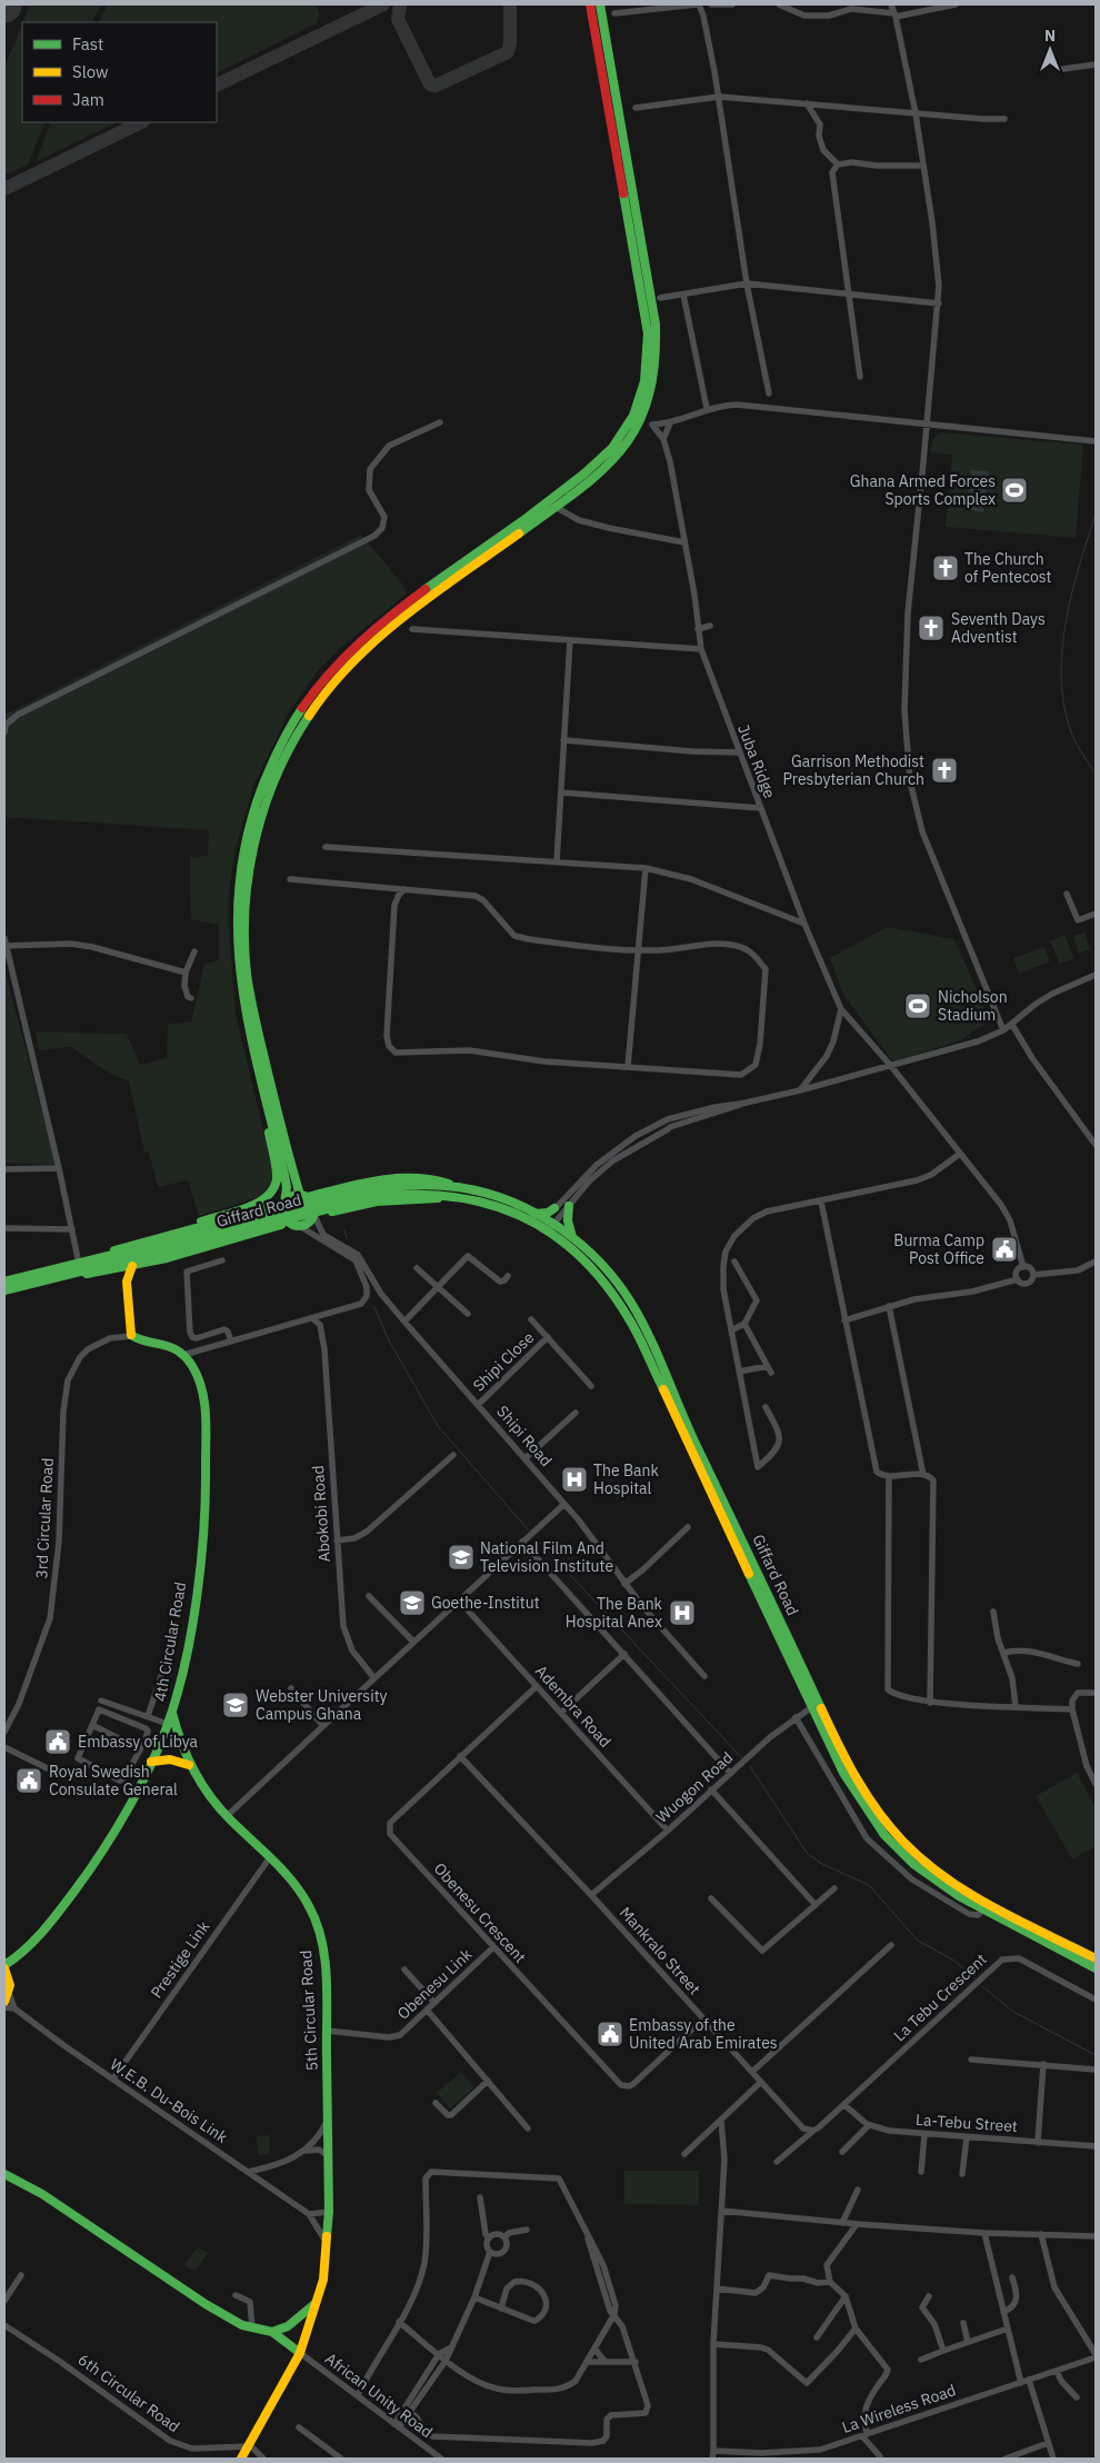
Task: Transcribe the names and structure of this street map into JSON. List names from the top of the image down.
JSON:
{
  "streets": {
    "main road": ["Giffard Road", "4th Circular Road", "5th Circular Road"],
    "street": [
      "Juba Ridge",
      "Shipi Close",
      "Shipi Road",
      "Abokobi Road",
      "3rd Circular Road",
      "Adembra Road",
      "Wuogon Road",
      "Obenesu Crescent",
      "Mankralo Street",
      "Prestige Link",
      "Obenesu Link",
      "La Tebu Crescent",
      "W.E.B. Du-Bois Link",
      "La-Tebu Street",
      "6th Circular Road",
      "African Unity Road",
      "La Wireless Road"
    ]
  },
  "crossings": [
    ["Giffard Road", "Shipi Road"],
    ["Giffard Road", "Wuogon Road"],
    ["Shipi Close", "Shipi Road"],
    ["4th Circular Road", "5th Circular Road"],
    ["Adembra Road", "Wuogon Road"],
    ["Adembra Road", "Obenesu Crescent"],
    ["Wuogon Road", "Mankralo Street"],
    ["Obenesu Crescent", "Mankralo Street"],
    ["Obenesu Crescent", "Obenesu Link"],
    ["Prestige Link", "5th Circular Road"],
    ["Prestige Link", "W.E.B. Du-Bois Link"],
    ["Obenesu Link", "5th Circular Road"],
    ["La Tebu Crescent", "La-Tebu Street"],
    ["5th Circular Road", "W.E.B. Du-Bois Link"],
    ["5th Circular Road", "6th Circular Road"],
    ["5th Circular Road", "African Unity Road"]
  ],
  "places": {
    "sports": ["Ghana Armed Forces Sports Complex", "Nicholson Stadium"],
    "church": ["The Church of Pentecost", "Seventh Days Adventist", "Garrison Methodist Presbyterian Church"],
    "public building": [
      "Burma Camp Post Office",
      "Embassy of Libya",
      "Royal Swedish Consulate General",
      "Embassy of the United Arab Emirates"
    ],
    "hospital": ["The Bank Hospital", "The Bank Hospital Anex"],
    "school or university": ["National Film And Television Institute", "Goethe-Institut", "Webster University Campus Ghana"]
  },
  "legend": ["Fast", "Slow", "Jam"],
  "north": "top"
}
